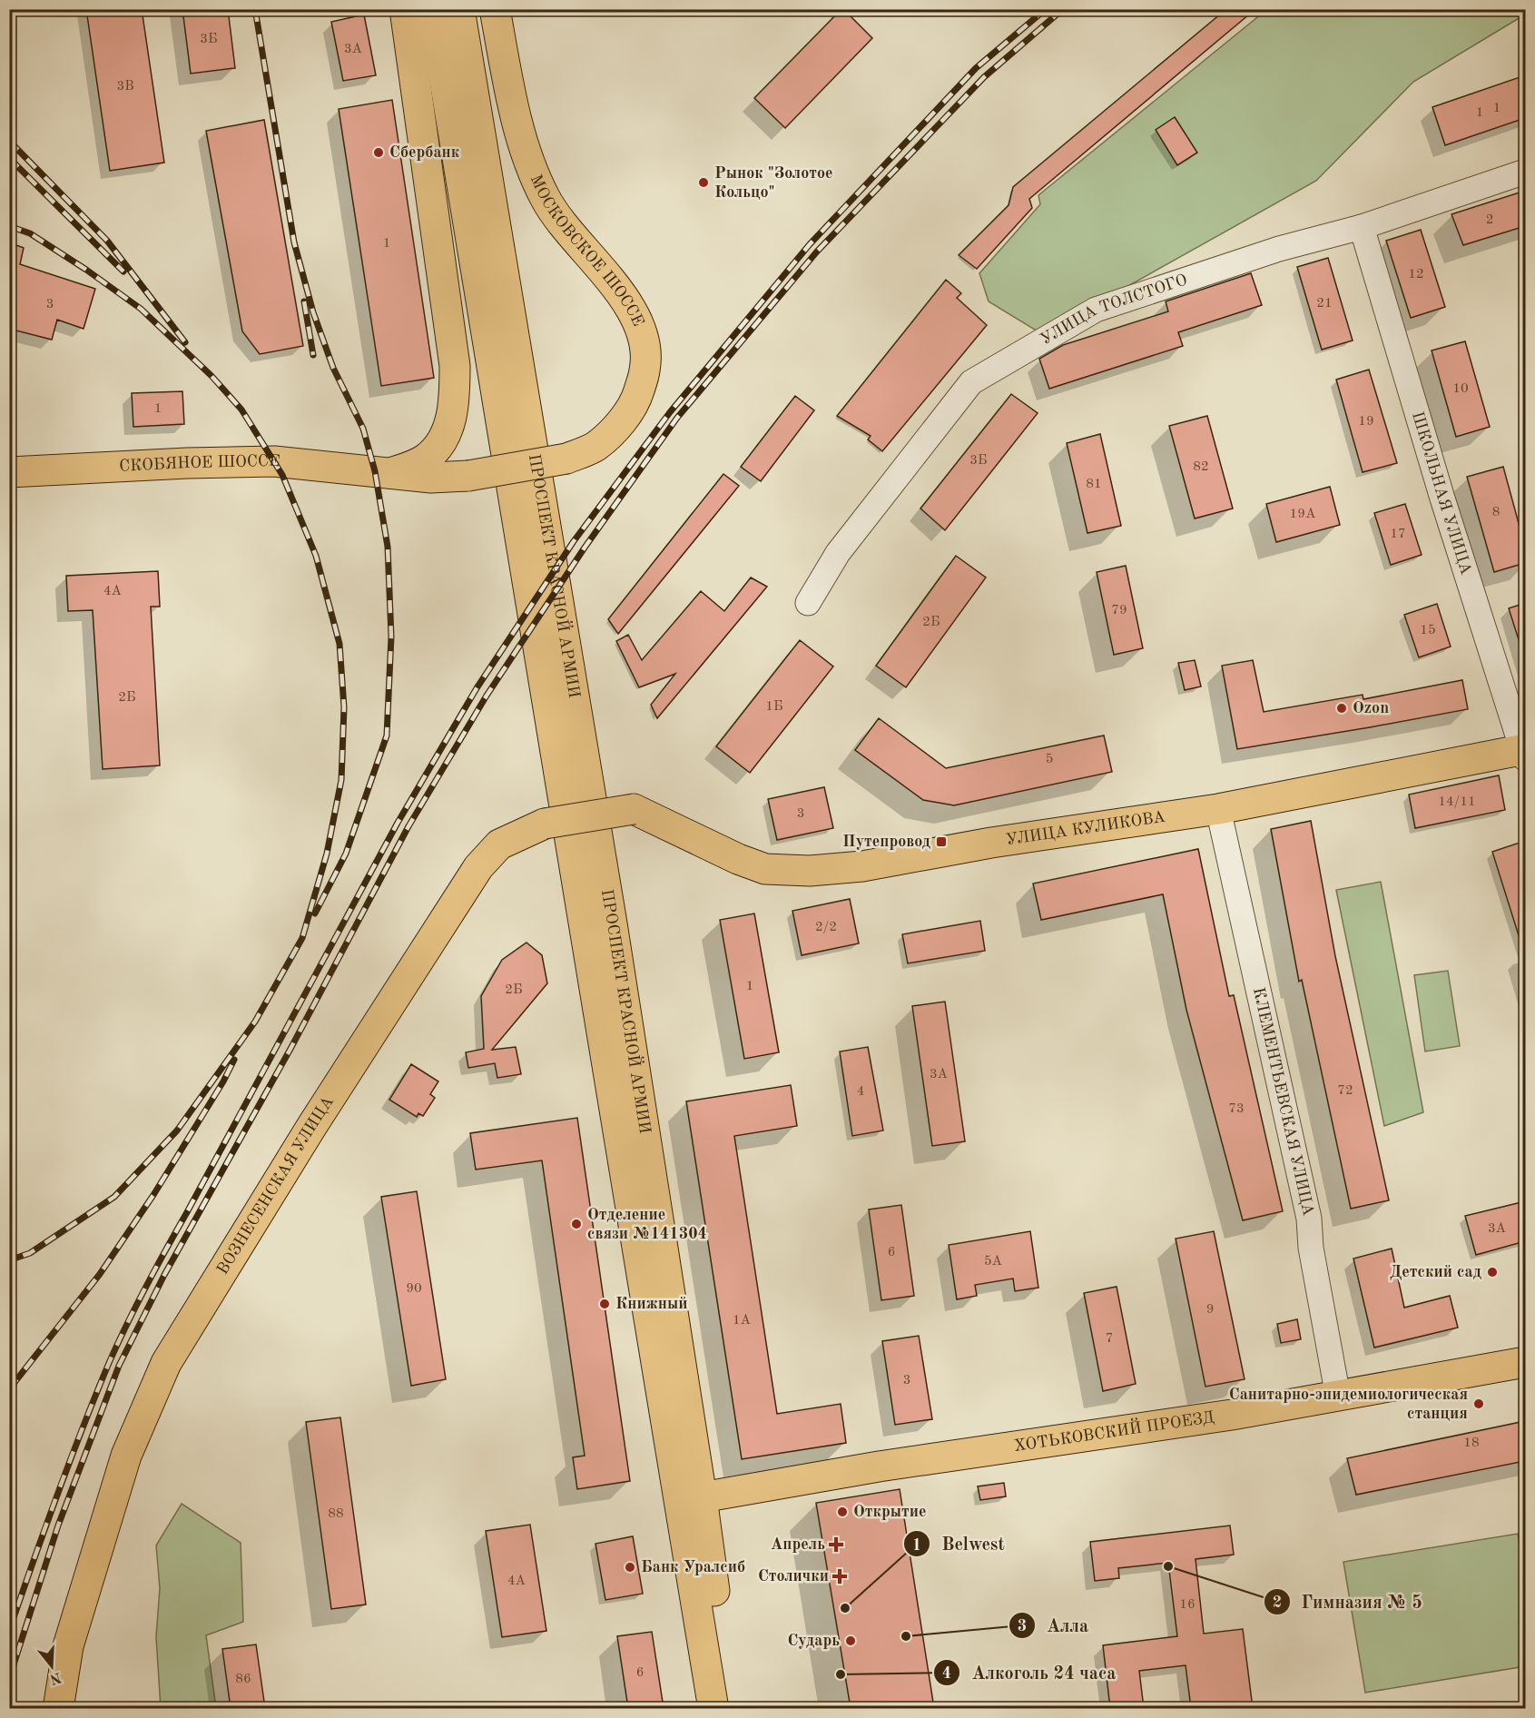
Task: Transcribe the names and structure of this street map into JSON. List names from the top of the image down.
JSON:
{
  "streets": {
    "main road": [
      "МОСКОВСКОЕ ШОССЕ",
      "СКОБЯНОЕ ШОССЕ",
      "ПРОСПЕКТ КРАСНОЙ АРМИИ",
      "УЛИЦА КУЛИКОВА",
      "ВОЗНЕСЕНСКАЯ УЛИЦА",
      "ХОТЬКОВСКИЙ ПРОЕЗД"
    ],
    "street": ["УЛИЦА ТОЛСТОГО", "ШКОЛЬНАЯ УЛИЦА", "КЛЕМЕНТЬЕВСКАЯ УЛИЦА"]
  },
  "crossings": [
    ["МОСКОВСКОЕ ШОССЕ", "СКОБЯНОЕ ШОССЕ"],
    ["УЛИЦА ТОЛСТОГО", "ШКОЛЬНАЯ УЛИЦА"],
    ["ШКОЛЬНАЯ УЛИЦА", "УЛИЦА КУЛИКОВА"],
    ["ПРОСПЕКТ КРАСНОЙ АРМИИ", "ХОТЬКОВСКИЙ ПРОЕЗД"],
    ["УЛИЦА КУЛИКОВА", "КЛЕМЕНТЬЕВСКАЯ УЛИЦА"],
    ["УЛИЦА КУЛИКОВА", "ВОЗНЕСЕНСКАЯ УЛИЦА"],
    ["КЛЕМЕНТЬЕВСКАЯ УЛИЦА", "ХОТЬКОВСКИЙ ПРОЕЗД"]
  ],
  "places": {
    "other": [
      "Сбербанк",
      "Рынок \"Золотое Кольцо\"",
      "Ozon",
      "Отделение связи №141304",
      "Детский сад",
      "Книжный",
      "Санитарно-эпидемиологическая станция",
      "Открытие",
      "Гимназия № 5",
      "Банк Уралсиб",
      "Belwest",
      "Алла",
      "Сударь",
      "Алкоголь 24 часа"
    ],
    "transit": ["Путепровод"],
    "health": ["Апрель", "Столички"]
  },
  "house_numbers": [
    "3Б",
    "3А",
    "3В",
    "1",
    "1",
    "2",
    "1",
    "12",
    "21",
    "3",
    "10",
    "1",
    "19",
    "3Б",
    "82",
    "81",
    "8",
    "19А",
    "17",
    "4А",
    "79",
    "2Б",
    "15",
    "2Б",
    "1Б",
    "5",
    "14/11",
    "3",
    "2/2",
    "1",
    "2Б",
    "3А",
    "72",
    "4",
    "73",
    "3А",
    "6",
    "5А",
    "90",
    "9",
    "1А",
    "7",
    "3",
    "18",
    "88",
    "4А",
    "16",
    "6",
    "86"
  ],
  "north": "bottom"
}
